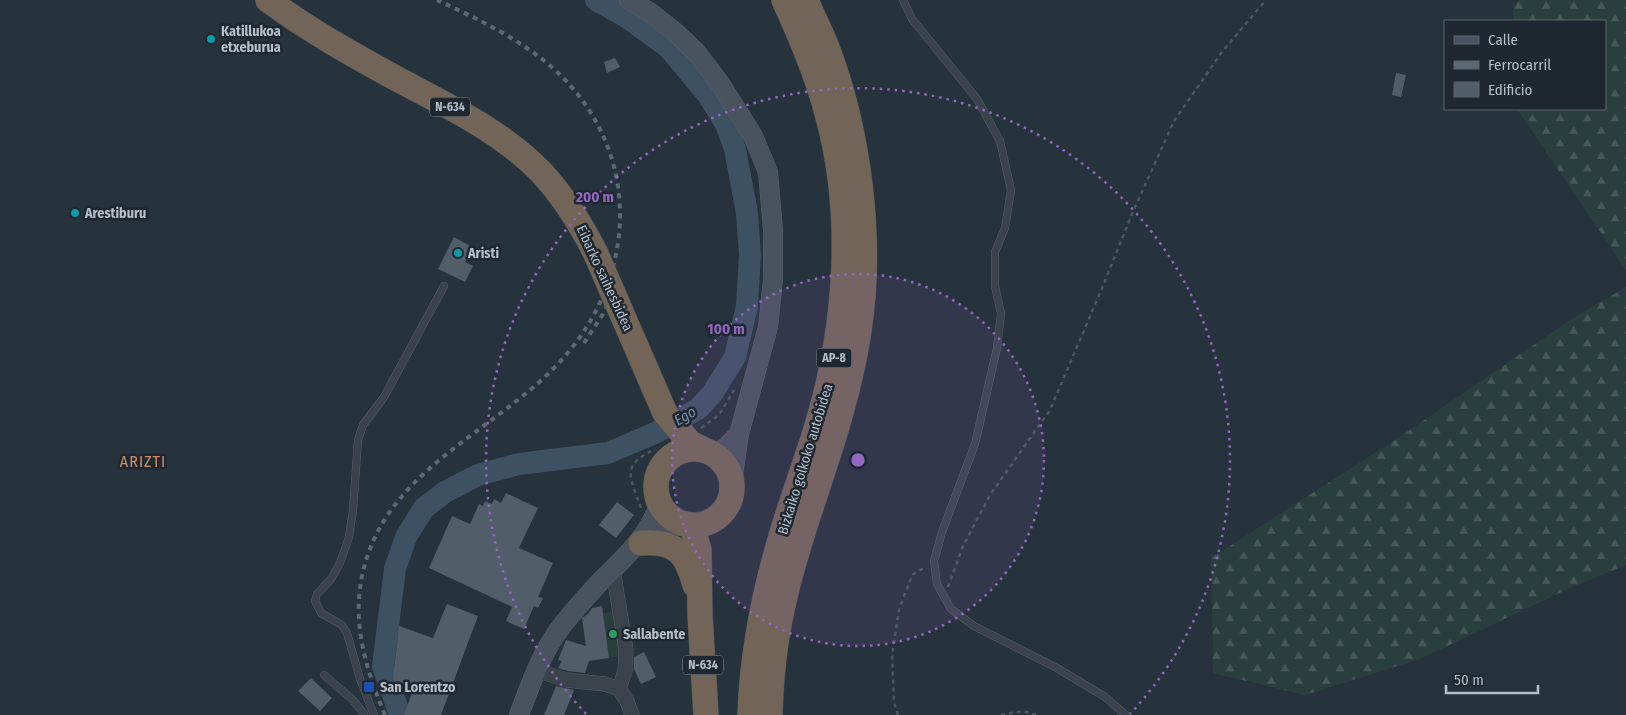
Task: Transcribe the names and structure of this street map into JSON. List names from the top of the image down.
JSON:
{
  "streets": {
    "highway": [
      "N-634",
      "Eibarko saihesbidea",
      "AP-8",
      "Bizkaiko golkoko autobidea"
    ]
  },
  "crossings": [
    ["N-634", "Eibarko saihesbidea"]
  ],
  "districts": ["ARIZTI"],
  "water": ["Ego"],
  "places": {
    "other": [
      "Katillukoa etxeburua",
      "Arestiburu",
      "Aristi",
      "Sallabente"
    ],
    "transit": ["San Lorentzo"]
  },
  "legend": ["Calle", "Ferrocarril", "Edificio"],
  "scale_bar": "50 m",
  "rings": ["200 m", "100 m"]
}
